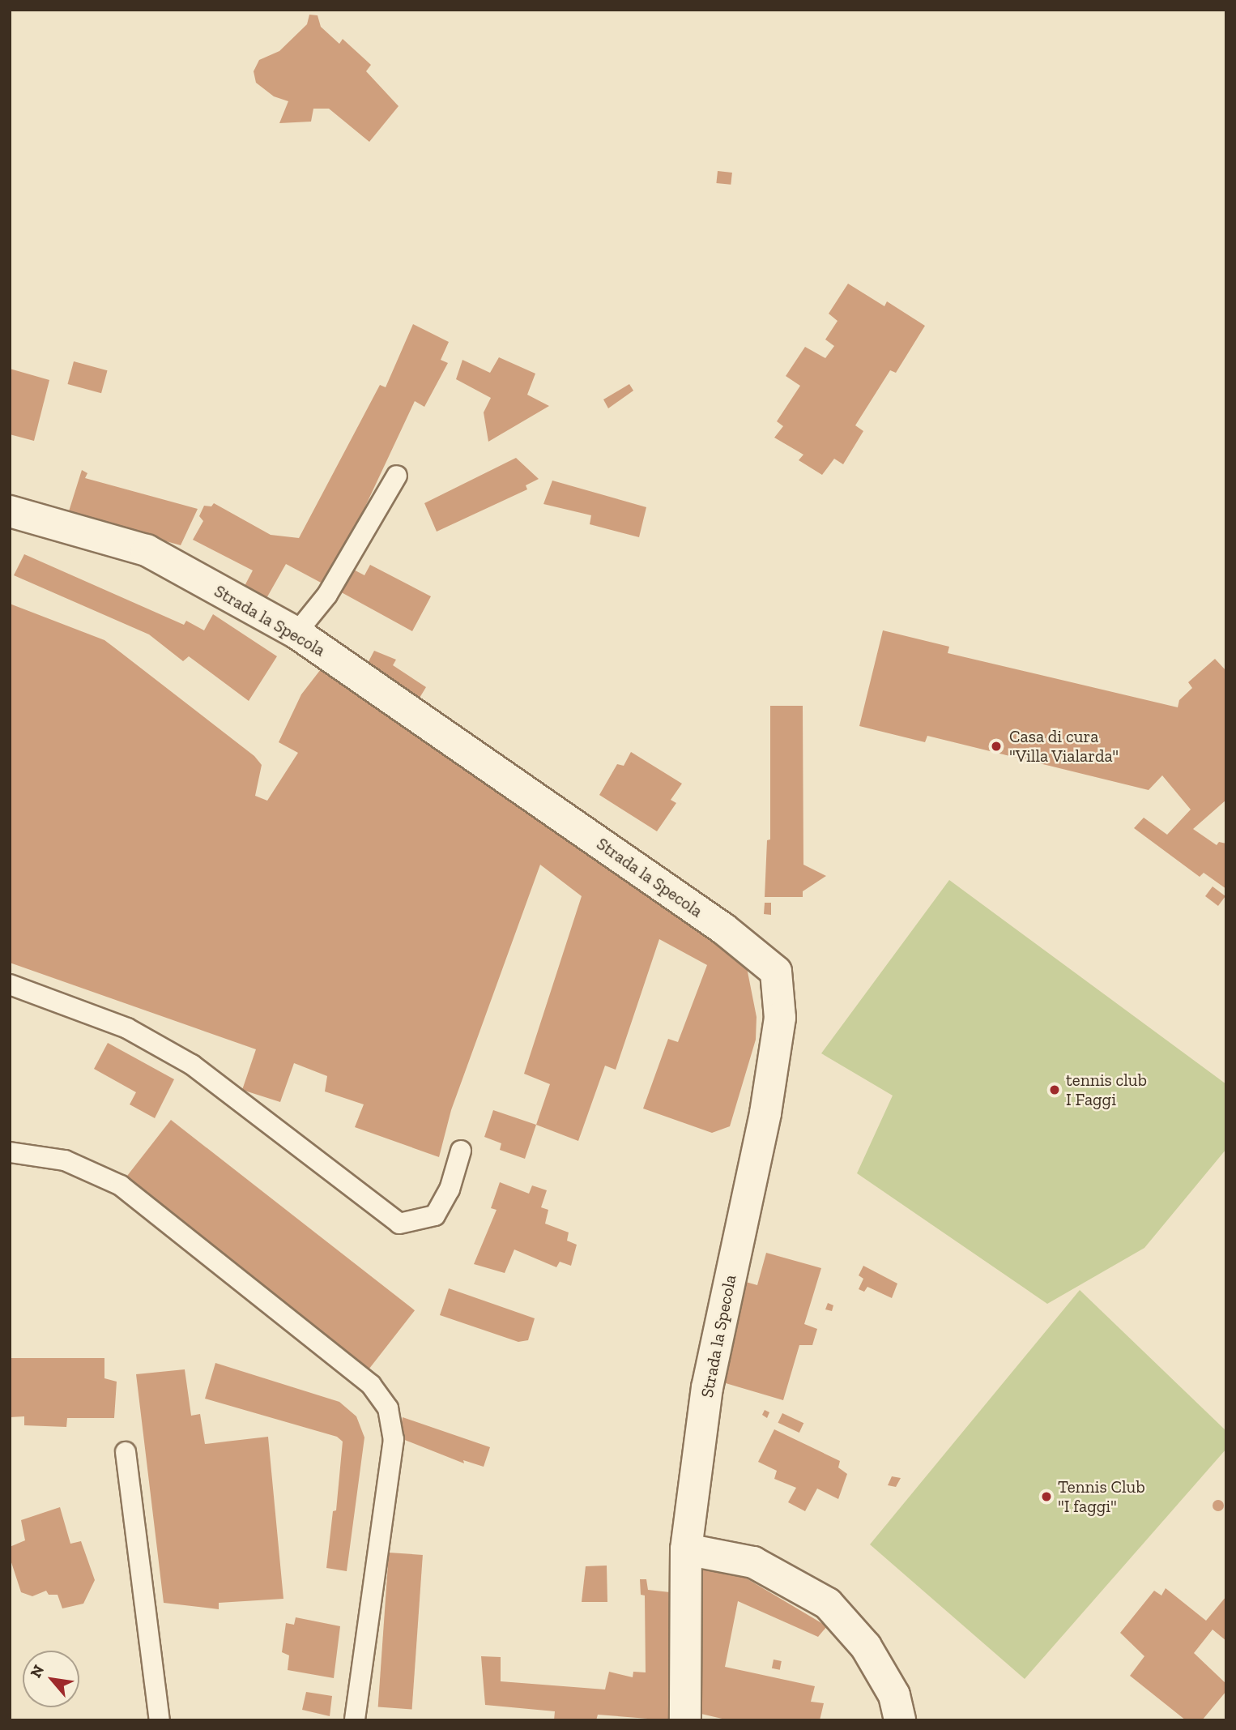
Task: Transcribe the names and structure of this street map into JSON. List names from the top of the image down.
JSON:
{
  "streets": {
    "street": ["Strada la Specola"]
  },
  "places": ["Casa di cura \"Villa Vialarda\"", "tennis club I Faggi", "Tennis Club \"I faggi\""],
  "north": "top left"
}
